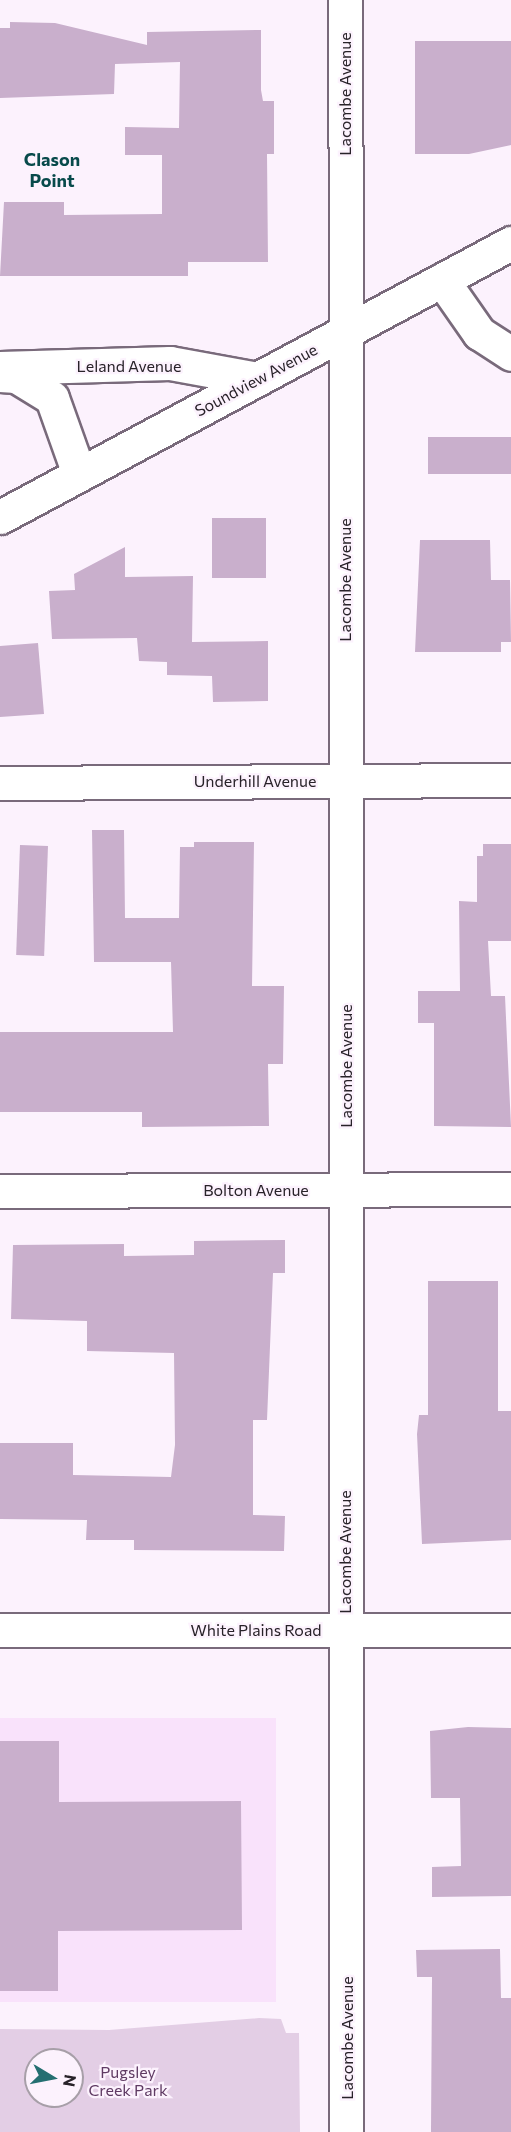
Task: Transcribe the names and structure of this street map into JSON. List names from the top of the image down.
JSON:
{
  "streets": {
    "main road": [
      "Lacombe Avenue",
      "Leland Avenue",
      "Soundview Avenue",
      "Underhill Avenue",
      "Bolton Avenue",
      "White Plains Road"
    ]
  },
  "crossings": [
    ["Lacombe Avenue", "Soundview Avenue"],
    ["Lacombe Avenue", "Underhill Avenue"],
    ["Lacombe Avenue", "Bolton Avenue"],
    ["Lacombe Avenue", "White Plains Road"],
    ["Leland Avenue", "Soundview Avenue"]
  ],
  "districts": ["Clason Point"],
  "parks": ["Pugsley Creek Park"],
  "north": "right"
}
